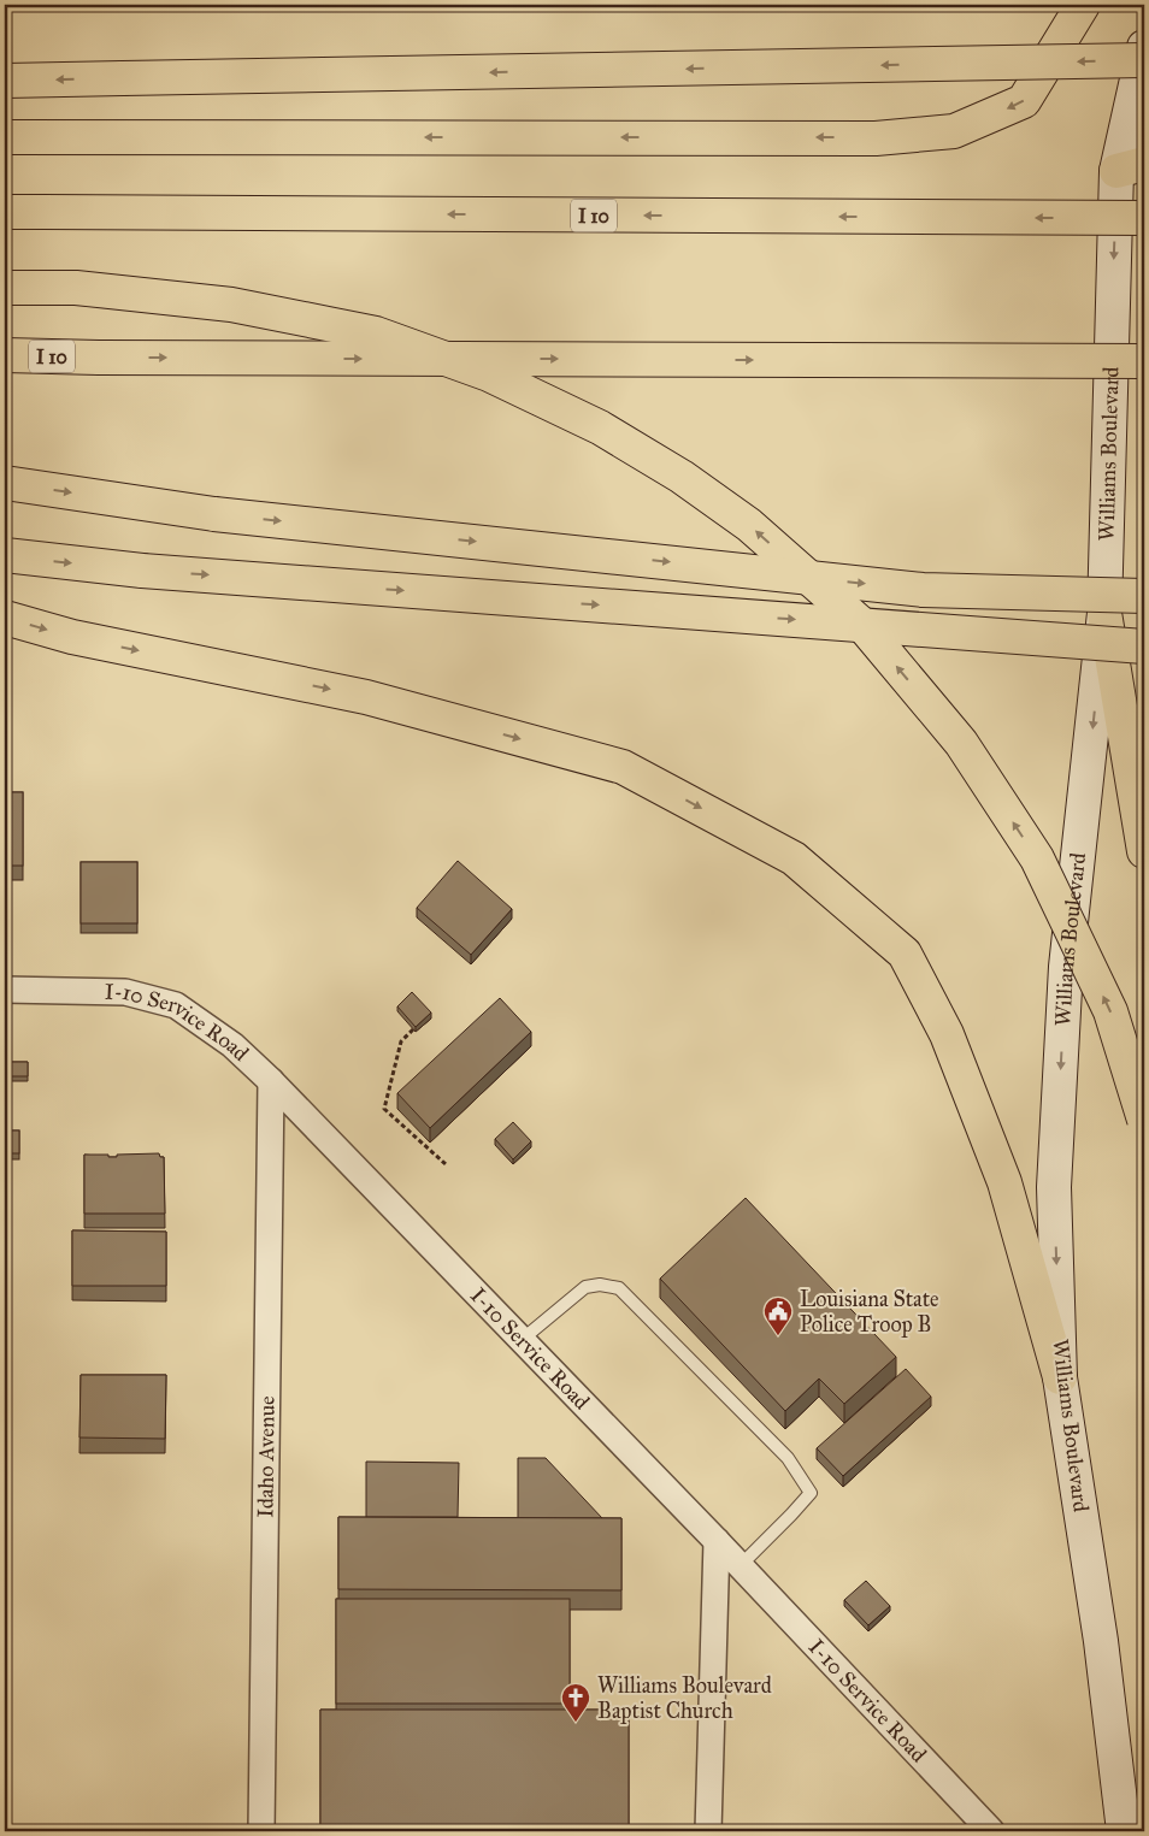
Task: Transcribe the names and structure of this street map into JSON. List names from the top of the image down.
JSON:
{
  "streets": {
    "highway": ["I 10"],
    "main road": ["Williams Boulevard"],
    "street": ["I-10 Service Road", "Idaho Avenue"]
  },
  "crossings": [
    ["I-10 Service Road", "Idaho Avenue"]
  ],
  "one_way": ["Williams Boulevard"],
  "places": {
    "public building": ["Louisiana State Police Troop B"],
    "church": ["Williams Boulevard Baptist Church"]
  }
}
